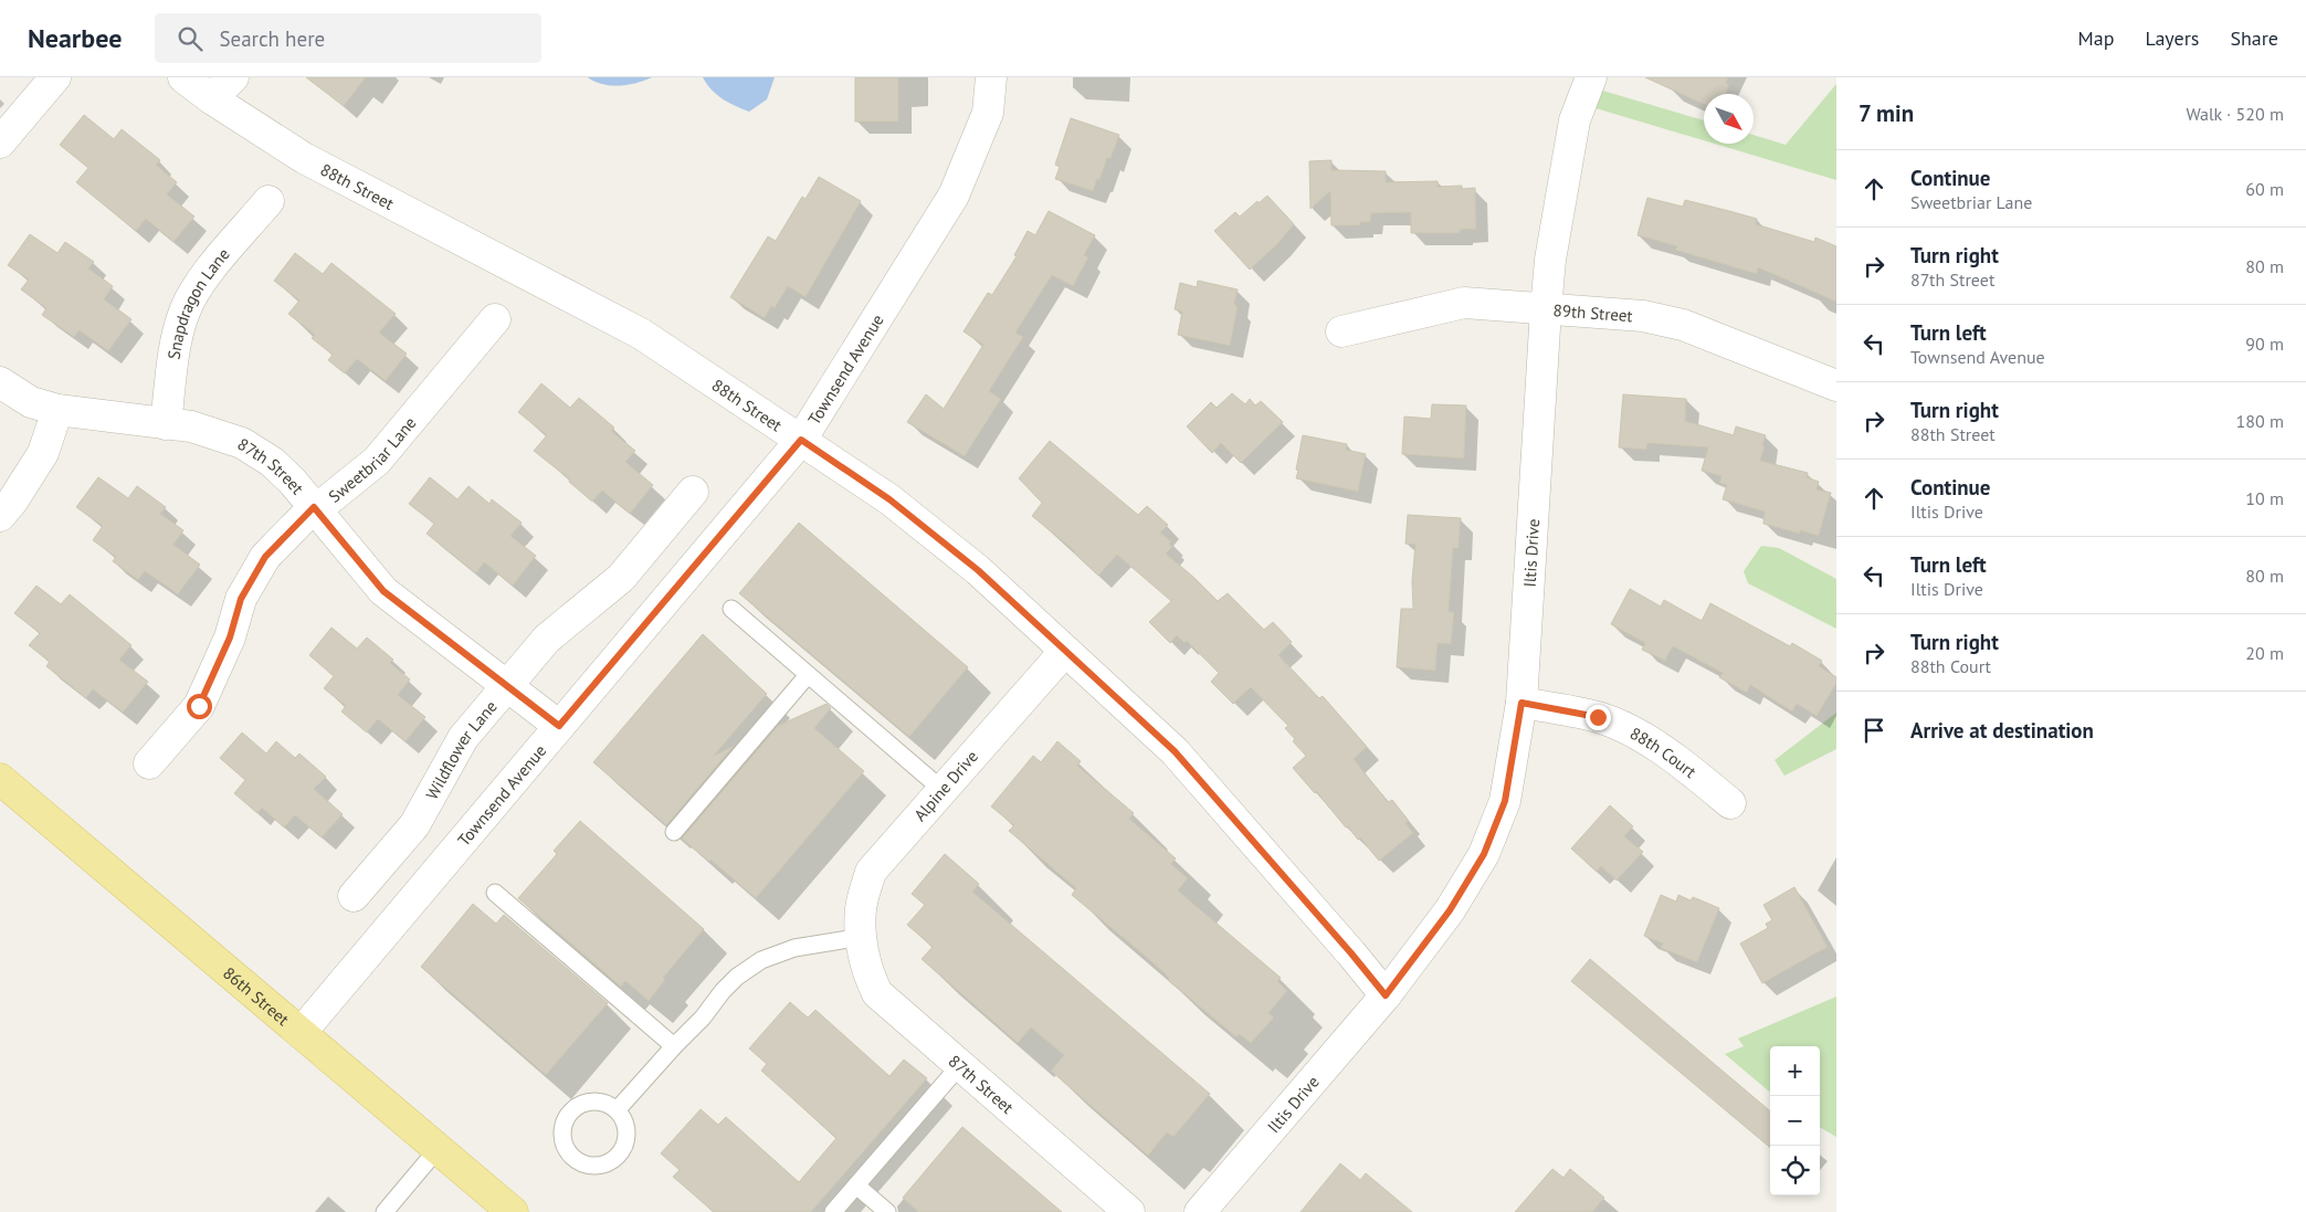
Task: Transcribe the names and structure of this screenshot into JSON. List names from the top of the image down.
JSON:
{
  "streets": {
    "main road": ["86th Street"],
    "street": [
      "88th Street",
      "Snapdragon Lane",
      "89th Street",
      "Townsend Avenue",
      "Sweetbriar Lane",
      "87th Street",
      "Iltis Drive",
      "Wildflower Lane",
      "88th Court",
      "Alpine Drive"
    ]
  },
  "crossings": [
    ["88th Street", "Townsend Avenue"],
    ["88th Street", "Iltis Drive"],
    ["88th Street", "Alpine Drive"],
    ["Snapdragon Lane", "87th Street"],
    ["89th Street", "Iltis Drive"],
    ["Townsend Avenue", "87th Street"],
    ["Townsend Avenue", "86th Street"],
    ["Sweetbriar Lane", "87th Street"],
    ["87th Street", "Wildflower Lane"],
    ["87th Street", "Alpine Drive"],
    ["Iltis Drive", "88th Court"]
  ],
  "north": "bottom right",
  "page": {
    "header": "Nearbee",
    "search": "Search here",
    "nav": ["Map", "Layers", "Share"],
    "heading": ["7 min", "Walk · 520 m"],
    "list": [
      ["Continue", "Sweetbriar Lane", "60 m"],
      ["Turn right", "87th Street", "80 m"],
      ["Turn left", "Townsend Avenue", "90 m"],
      ["Turn right", "88th Street", "180 m"],
      ["Continue", "Iltis Drive", "10 m"],
      ["Turn left", "Iltis Drive", "80 m"],
      ["Turn right", "88th Court", "20 m"],
      "Arrive at destination"
    ],
    "map_buttons": ["+", "−"]
  }
}
